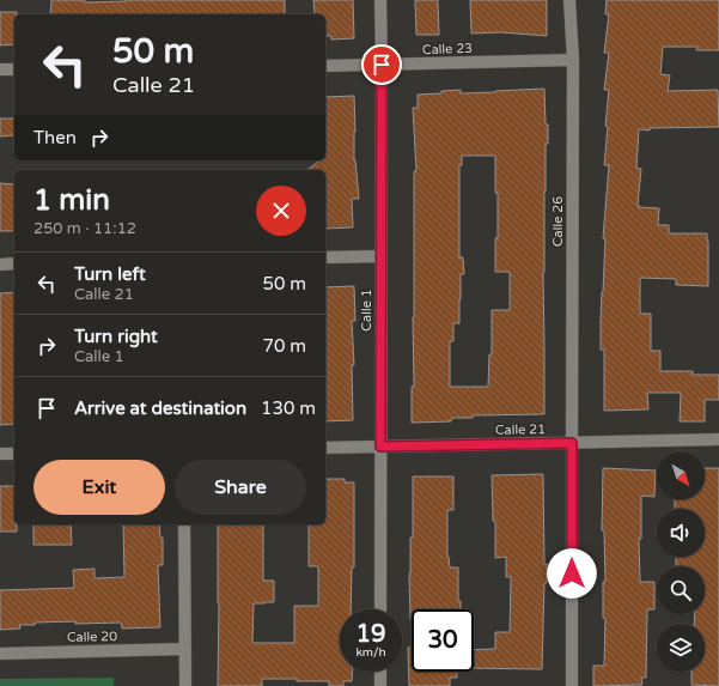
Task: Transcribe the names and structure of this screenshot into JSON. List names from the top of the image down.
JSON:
{
  "streets": {
    "street": [
      "Calle 23",
      "Calle 26",
      "Calle 1",
      "Calle 21",
      "Calle 20"
    ]
  },
  "crossings": [
    ["Calle 23", "Calle 26"],
    ["Calle 23", "Calle 1"],
    ["Calle 26", "Calle 21"],
    ["Calle 1", "Calle 21"]
  ],
  "north": "bottom right",
  "page": {
    "turn": ["50 m", "Calle 21"],
    "then": "Then",
    "heading": ["1 min", "250 m · 11:12"],
    "list": [
      {
        "name": "Turn left",
        "note": "Calle 21",
        "value": "50 m"
      },
      {
        "name": "Turn right",
        "note": "Calle 1",
        "value": "70 m"
      },
      {
        "name": "Arrive at destination",
        "value": "130 m"
      }
    ],
    "buttons": ["Exit", "Share"],
    "speed": "19 km/h",
    "limit": "30"
  }
}
